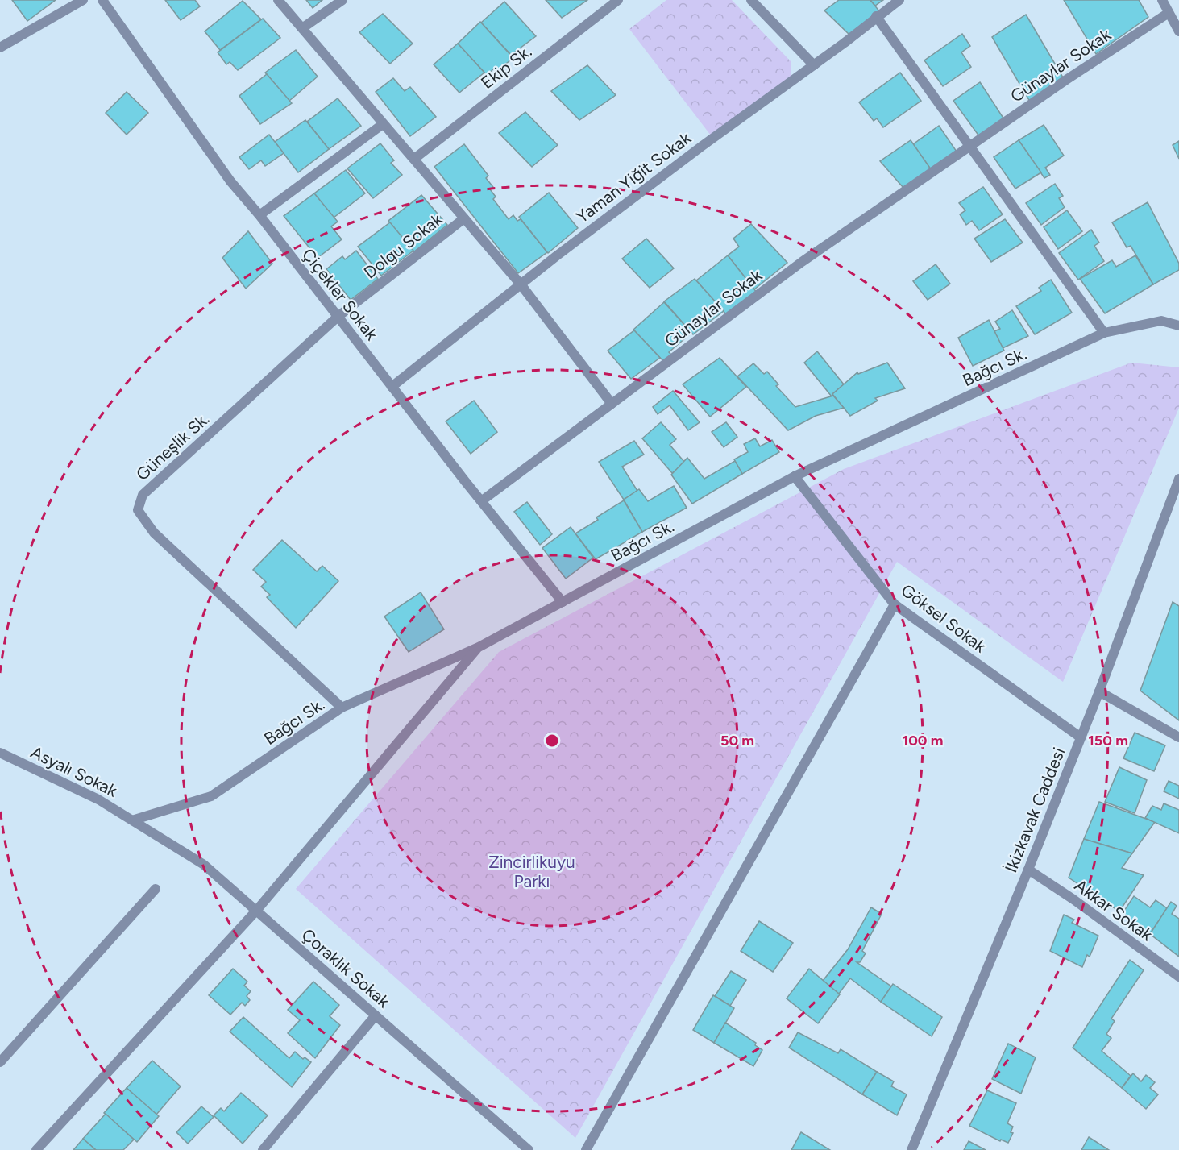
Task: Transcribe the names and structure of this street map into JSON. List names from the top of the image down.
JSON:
{
  "streets": {
    "street": [
      "Günaylar Sokak",
      "Ekip Sk.",
      "Yaman Yiğit Sokak",
      "Dolgu Sokak",
      "Çiçekler Sokak",
      "Bağcı Sk.",
      "Güneşlik Sk.",
      "Göksel Sokak",
      "Asyalı Sokak",
      "İkizkavak Caddesi",
      "Akkar Sokak",
      "Çoraklık Sokak"
    ]
  },
  "crossings": [
    ["Günaylar Sokak", "Çiçekler Sokak"],
    ["Yaman Yiğit Sokak", "Çiçekler Sokak"],
    ["Dolgu Sokak", "Çiçekler Sokak"],
    ["Dolgu Sokak", "Güneşlik Sk."],
    ["Çiçekler Sokak", "Bağcı Sk."],
    ["Çiçekler Sokak", "Güneşlik Sk."],
    ["Bağcı Sk.", "Güneşlik Sk."],
    ["Bağcı Sk.", "Göksel Sokak"],
    ["Bağcı Sk.", "Asyalı Sokak"],
    ["Bağcı Sk.", "Çoraklık Sokak"],
    ["Göksel Sokak", "İkizkavak Caddesi"],
    ["Asyalı Sokak", "Çoraklık Sokak"],
    ["İkizkavak Caddesi", "Akkar Sokak"]
  ],
  "parks": ["Zincirlikuyu Parkı"],
  "rings": ["50 m", "100 m", "150 m"]
}
